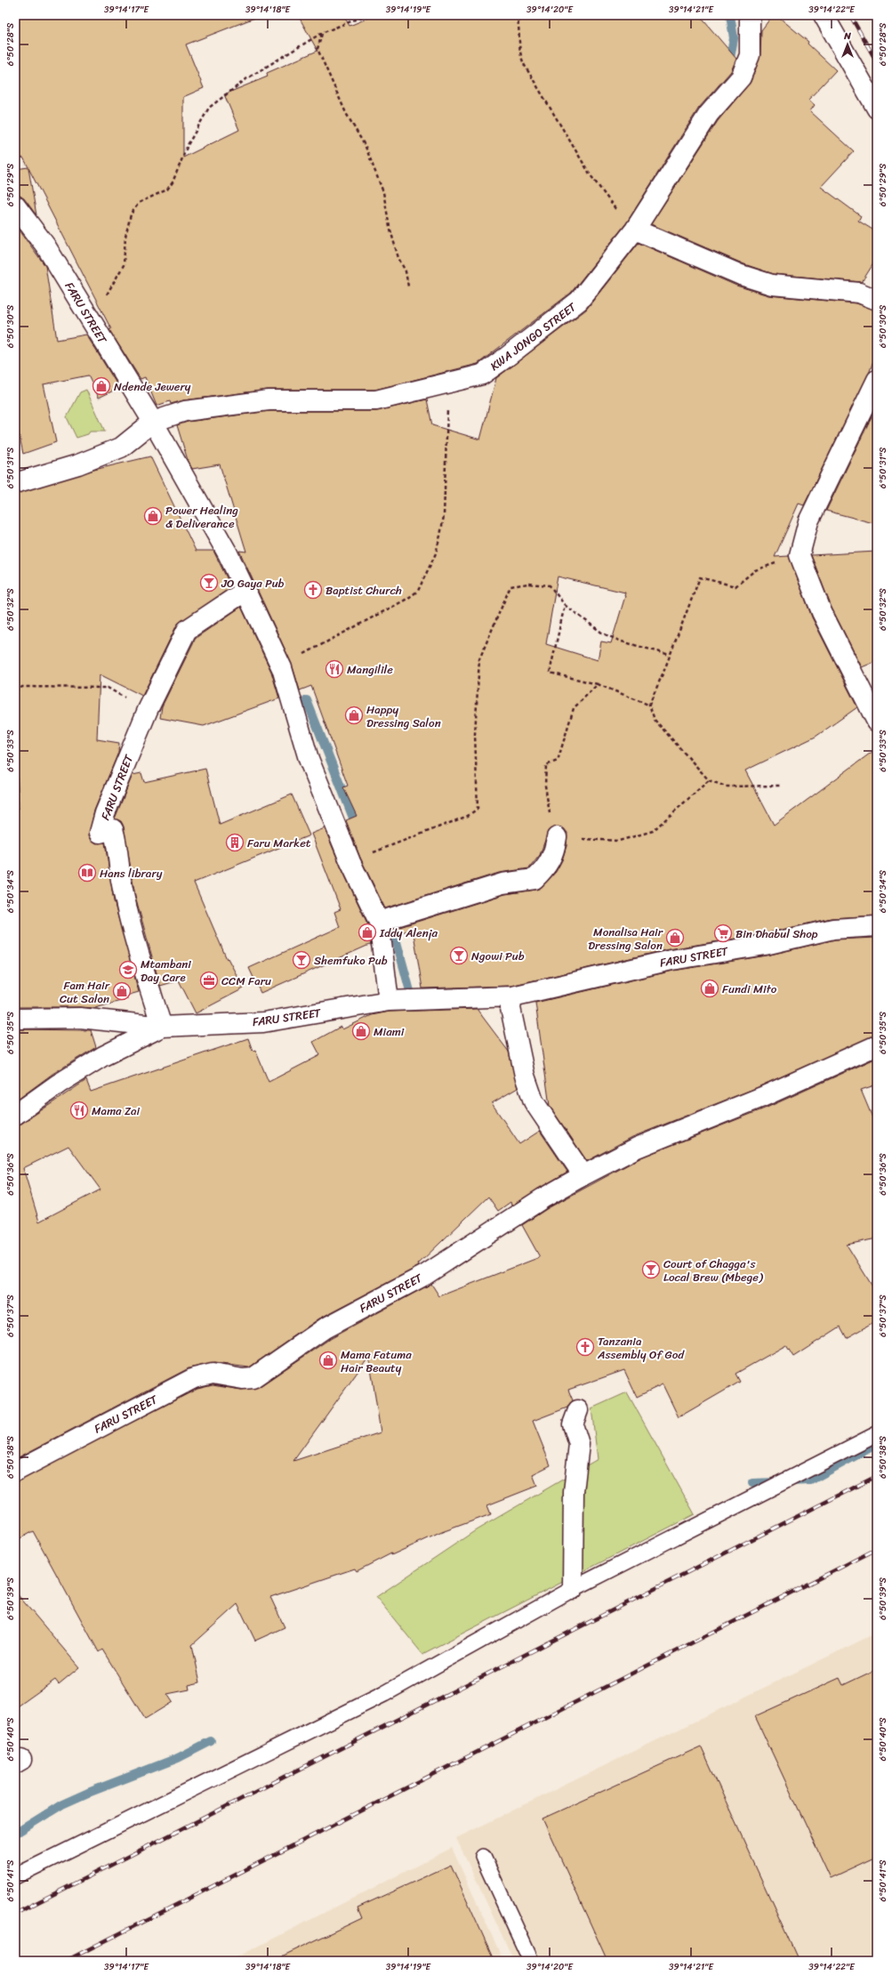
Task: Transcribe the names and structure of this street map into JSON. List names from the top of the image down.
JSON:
{
  "streets": {
    "street": ["FARU STREET", "KWA JONGO STREET"]
  },
  "crossings": [
    ["FARU STREET", "KWA JONGO STREET"]
  ],
  "places": {
    "shop": [
      "Ndende Jewery",
      "Power Healing & Deliverance",
      "Happy Dressing Salon",
      "Iddy Alenja",
      "Monalisa Hair Dressing Salon",
      "Fundi Mito",
      "Fam Hair Cut Salon",
      "Miami",
      "Mama Fatuma Hair Beauty"
    ],
    "bar": [
      "JO Gaya Pub",
      "Ngowi Pub",
      "Shemfuko Pub",
      "Court of Chagga's Local Brew (Mbege)"
    ],
    "church": ["Baptist Church", "Tanzania Assembly Of God"],
    "restaurant": ["Mangilile", "Mama Zai"],
    "building": ["Faru Market"],
    "library": ["Hans library"],
    "supermarket": ["Bin Dhabul Shop"],
    "school or university": ["Mtambani Day Care"],
    "office": ["CCM Faru"]
  },
  "north": "top",
  "coordinates": [
    "39°14'17\"E",
    "39°14'18\"E",
    "39°14'19\"E",
    "39°14'20\"E",
    "39°14'21\"E",
    "39°14'22\"E",
    "6°50'28\"S",
    "6°50'29\"S",
    "6°50'30\"S",
    "6°50'31\"S",
    "6°50'32\"S",
    "6°50'33\"S",
    "6°50'34\"S",
    "6°50'35\"S",
    "6°50'36\"S",
    "6°50'37\"S",
    "6°50'38\"S",
    "6°50'39\"S",
    "6°50'40\"S",
    "6°50'41\"S"
  ]
}
